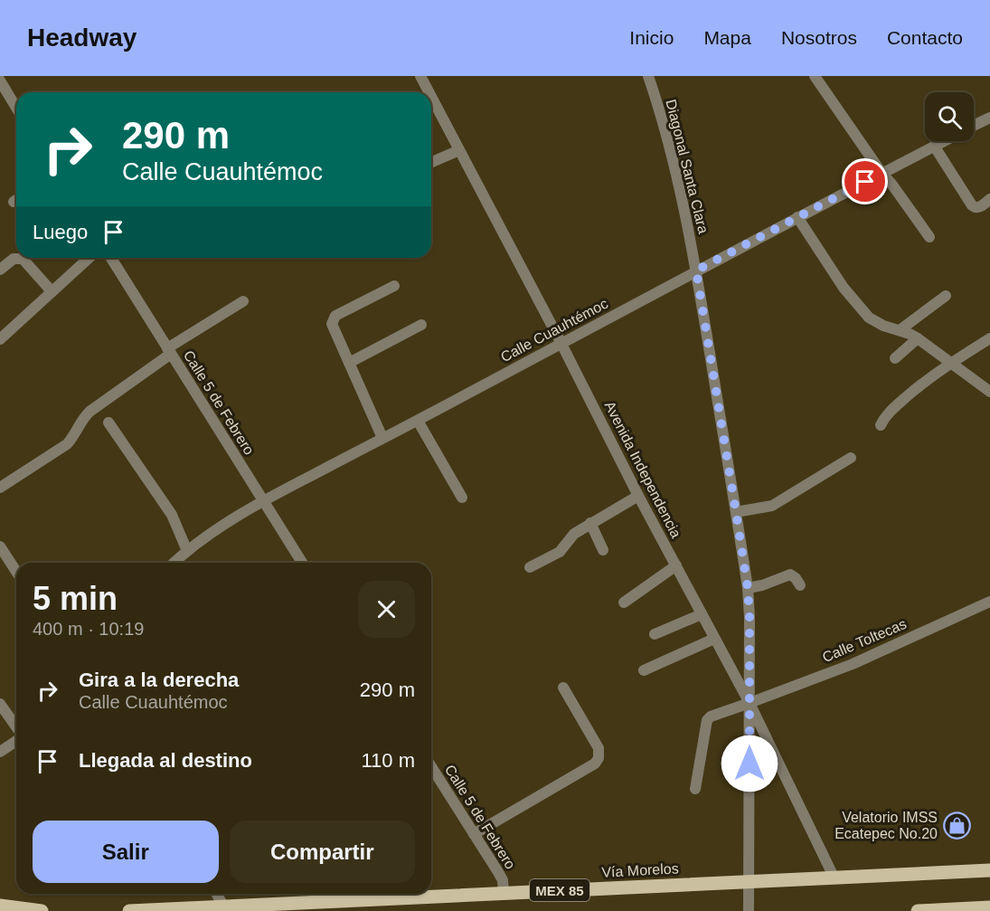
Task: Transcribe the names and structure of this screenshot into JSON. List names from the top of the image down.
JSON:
{
  "streets": {
    "main road": ["Vía Morelos", "MEX 85"],
    "street": [
      "Diagonal Santa Clara",
      "Calle Cuauhtémoc",
      "Calle 5 de Febrero",
      "Avenida Independencia",
      "Calle Toltecas"
    ]
  },
  "crossings": [
    ["Diagonal Santa Clara", "Calle Cuauhtémoc"],
    ["Diagonal Santa Clara", "Avenida Independencia"],
    ["Diagonal Santa Clara", "Calle Toltecas"],
    ["Diagonal Santa Clara", "Vía Morelos"],
    ["Calle Cuauhtémoc", "Calle 5 de Febrero"],
    ["Calle Cuauhtémoc", "Avenida Independencia"],
    ["Calle 5 de Febrero", "Vía Morelos"],
    ["Avenida Independencia", "Calle Toltecas"],
    ["Avenida Independencia", "Vía Morelos"]
  ],
  "places": {
    "shop": ["Velatorio IMSS Ecatepec No.20"]
  },
  "page": {
    "header": "Headway",
    "nav": [
      "Inicio",
      "Mapa",
      "Nosotros",
      "Contacto"
    ],
    "turn": ["290 m", "Calle Cuauhtémoc"],
    "then": "Luego",
    "heading": ["5 min", "400 m · 10:19"],
    "list": [
      {
        "name": "Gira a la derecha",
        "note": "Calle Cuauhtémoc",
        "value": "290 m"
      },
      {
        "name": "Llegada al destino",
        "value": "110 m"
      }
    ],
    "buttons": ["Salir", "Compartir"]
  }
}
